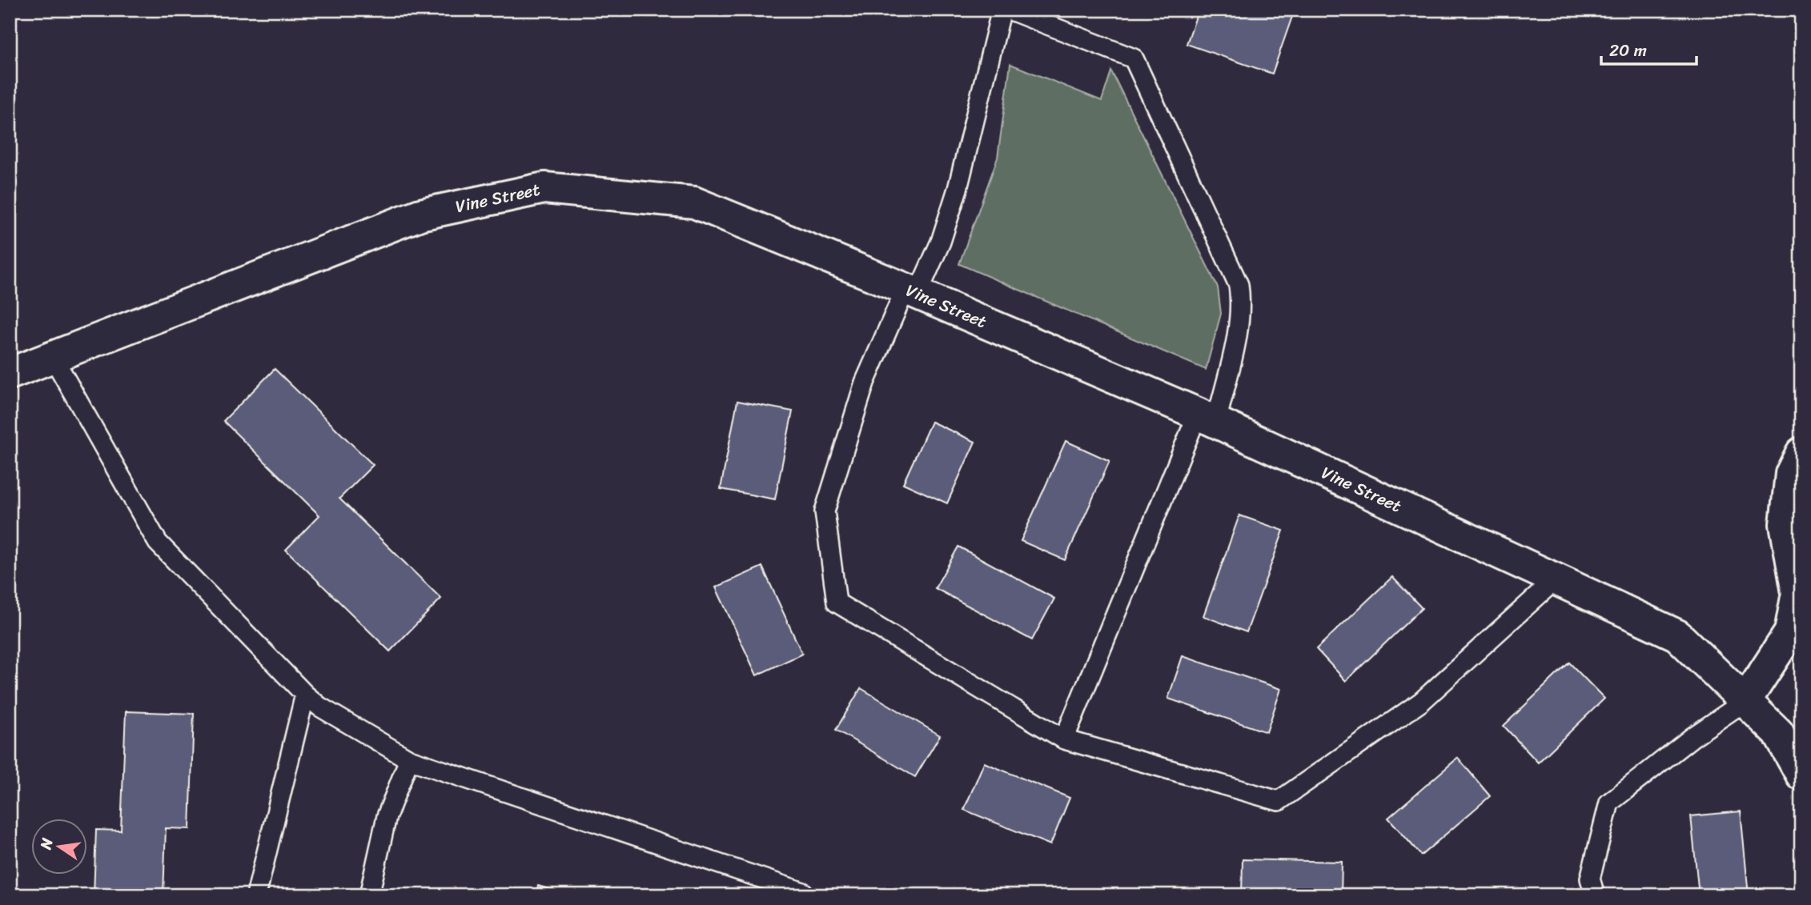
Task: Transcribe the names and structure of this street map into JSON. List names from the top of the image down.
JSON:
{
  "streets": {
    "main road": ["Vine Street"]
  },
  "scale_bar": "20 m",
  "north": "left"
}
